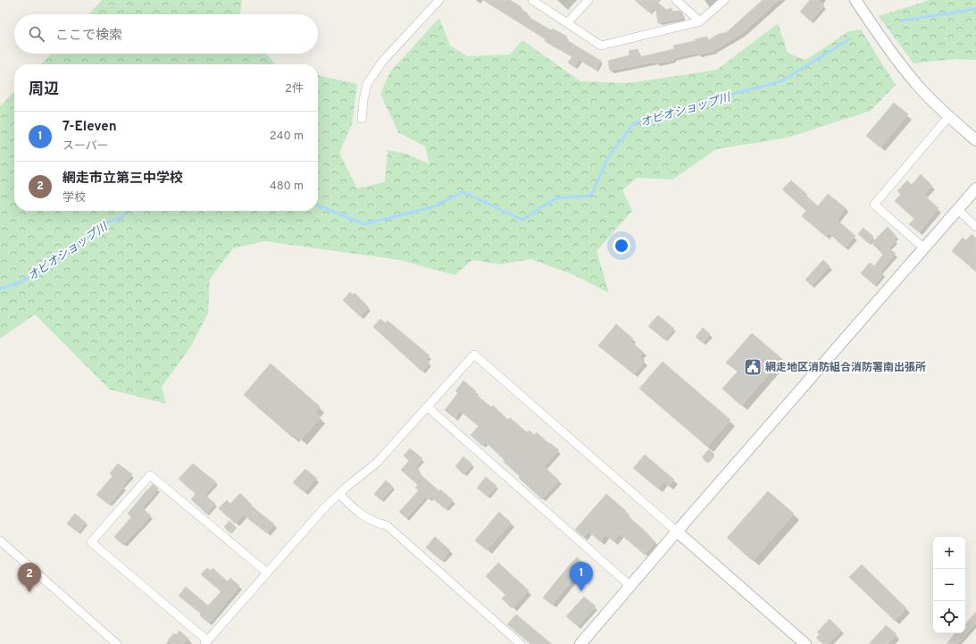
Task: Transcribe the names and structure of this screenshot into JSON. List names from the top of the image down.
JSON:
{
  "water": ["オビオショップ川"],
  "places": {
    "public building": ["網走地区消防組合消防署南出張所"]
  },
  "page": {
    "search": "ここで検索",
    "heading": ["周辺", "2件"],
    "list": [
      {
        "mark": "1",
        "name": "7-Eleven",
        "note": "スーパー",
        "value": "240 m"
      },
      {
        "mark": "2",
        "name": "網走市立第三中学校",
        "note": "学校",
        "value": "480 m"
      }
    ],
    "map_buttons": ["+", "−"],
    "pins": ["1", "2"]
  }
}
